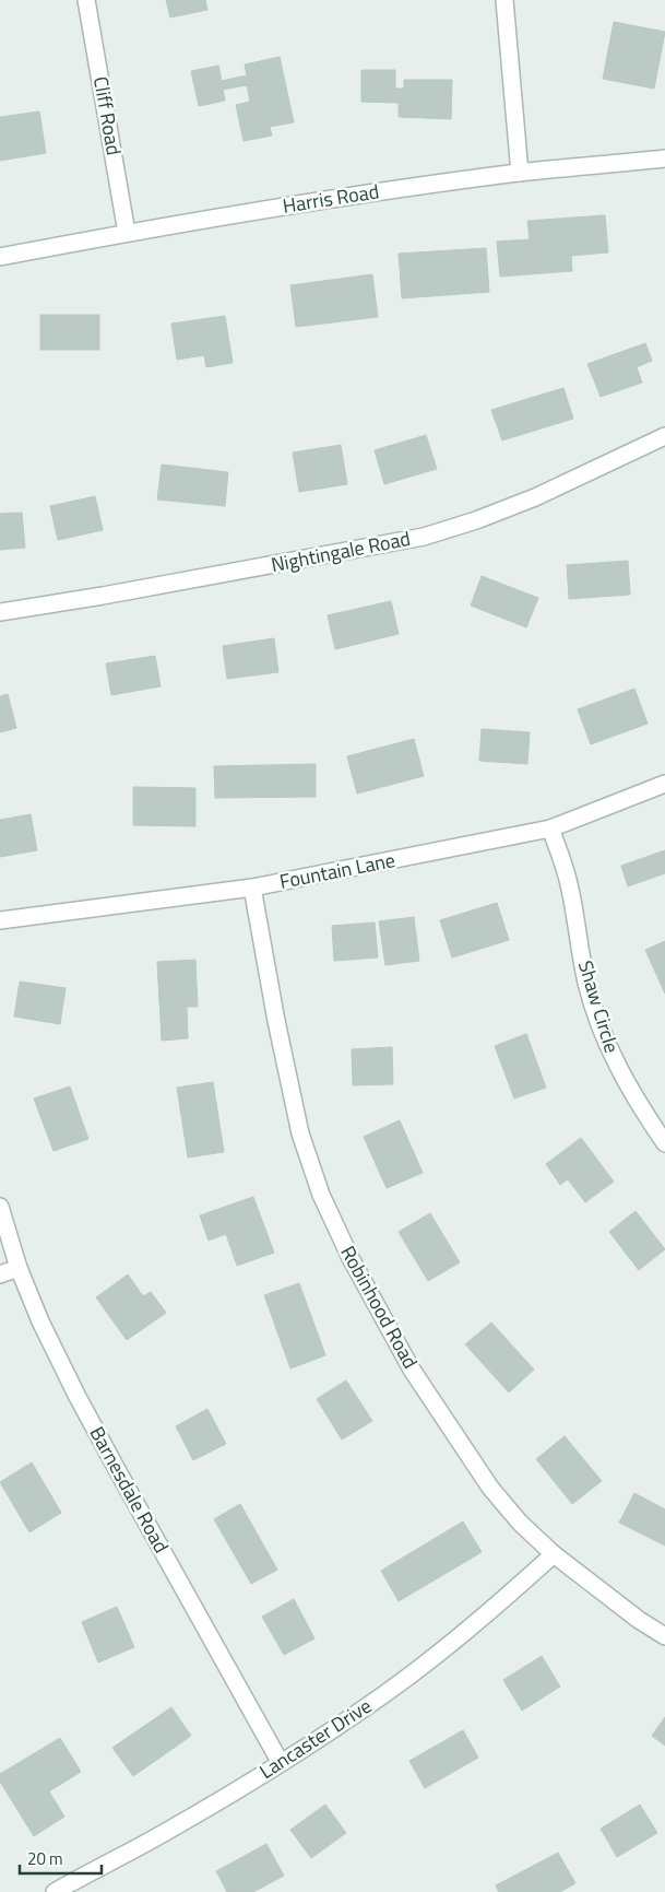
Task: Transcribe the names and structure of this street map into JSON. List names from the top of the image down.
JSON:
{
  "streets": {
    "street": [
      "Cliff Road",
      "Harris Road",
      "Nightingale Road",
      "Fountain Lane",
      "Shaw Circle",
      "Robinhood Road",
      "Barnesdale Road",
      "Lancaster Drive"
    ]
  },
  "crossings": [
    ["Cliff Road", "Harris Road"],
    ["Fountain Lane", "Shaw Circle"],
    ["Fountain Lane", "Robinhood Road"],
    ["Robinhood Road", "Lancaster Drive"],
    ["Barnesdale Road", "Lancaster Drive"]
  ],
  "scale_bar": "20 m"
}
